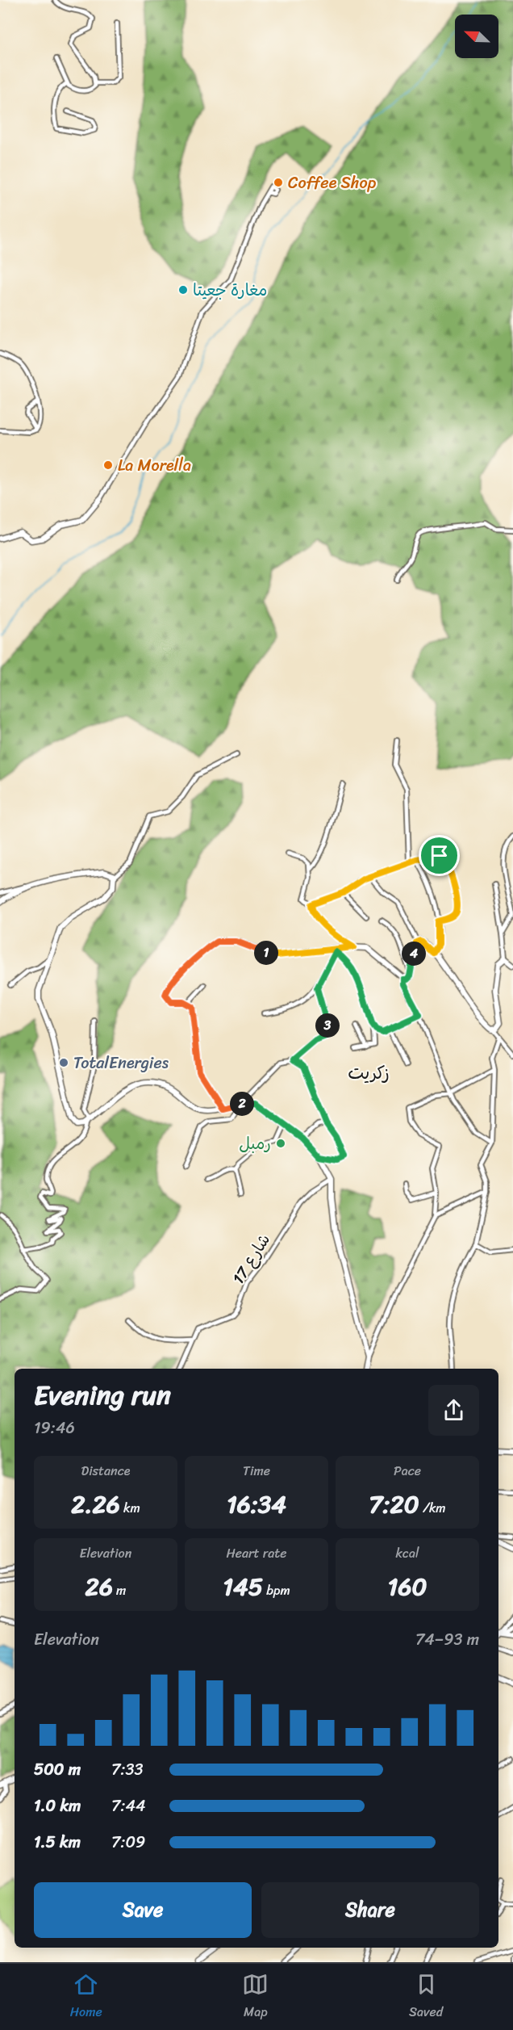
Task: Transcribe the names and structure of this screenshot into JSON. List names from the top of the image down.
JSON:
{
  "streets": {
    "street": ["شارع 17"]
  },
  "districts": ["زكريت"],
  "places": [
    "Coffee Shop",
    "مغارة جعيتا",
    "La Morella",
    "TotalEnergies",
    "رمبل"
  ],
  "north": "top left",
  "page": {
    "pins": [
      "1",
      "4",
      "3",
      "2"
    ],
    "heading": ["Evening run", "19:46"],
    "stats": [
      ["Distance", "2.26 km"],
      ["Time", "16:34"],
      ["Pace", "7:20 /km"],
      ["Elevation", "26 m"],
      ["Heart rate", "145 bpm"],
      ["kcal", "160"]
    ],
    "chart": ["Elevation", "74–93 m"],
    "list": [
      {
        "name": "500 m",
        "note": "7:33"
      },
      {
        "name": "1.0 km",
        "note": "7:44"
      },
      {
        "name": "1.5 km",
        "note": "7:09"
      }
    ],
    "buttons": ["Save", "Share"],
    "tabs": ["Home", "Map", "Saved"]
  }
}
